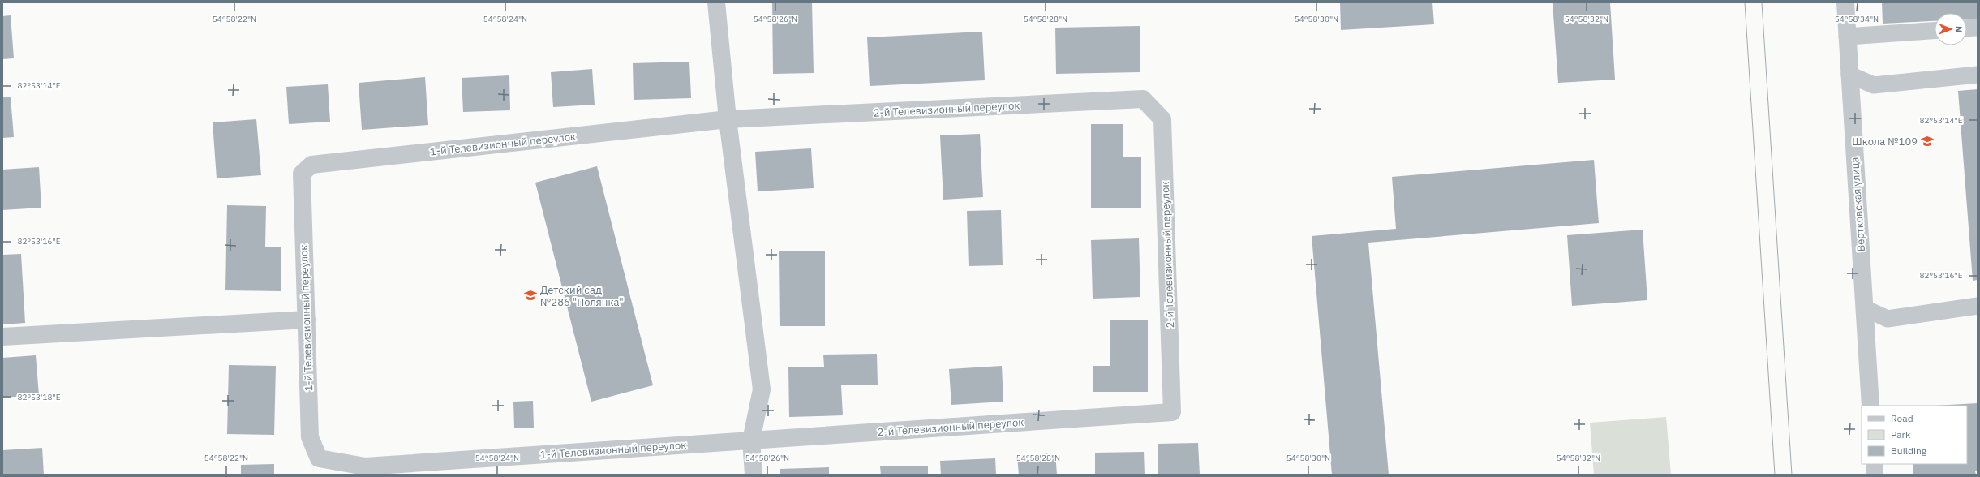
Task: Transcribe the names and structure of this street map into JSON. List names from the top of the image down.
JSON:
{
  "streets": {
    "street": ["2-й Телевизионный переулок", "1-й Телевизионный переулок", "Вертковская улица"]
  },
  "crossings": [
    ["2-й Телевизионный переулок", "1-й Телевизионный переулок"]
  ],
  "places": {
    "school or university": ["Школа №109", "Детский сад №286 \"Полянка\""]
  },
  "legend": ["Road", "Park", "Building"],
  "north": "right",
  "coordinates": [
    "54°58'22\"N",
    "54°58'24\"N",
    "54°58'26\"N",
    "54°58'28\"N",
    "54°58'30\"N",
    "54°58'32\"N",
    "54°58'34\"N",
    "82°53'14\"E",
    "82°53'16\"E",
    "82°53'18\"E"
  ]
}
